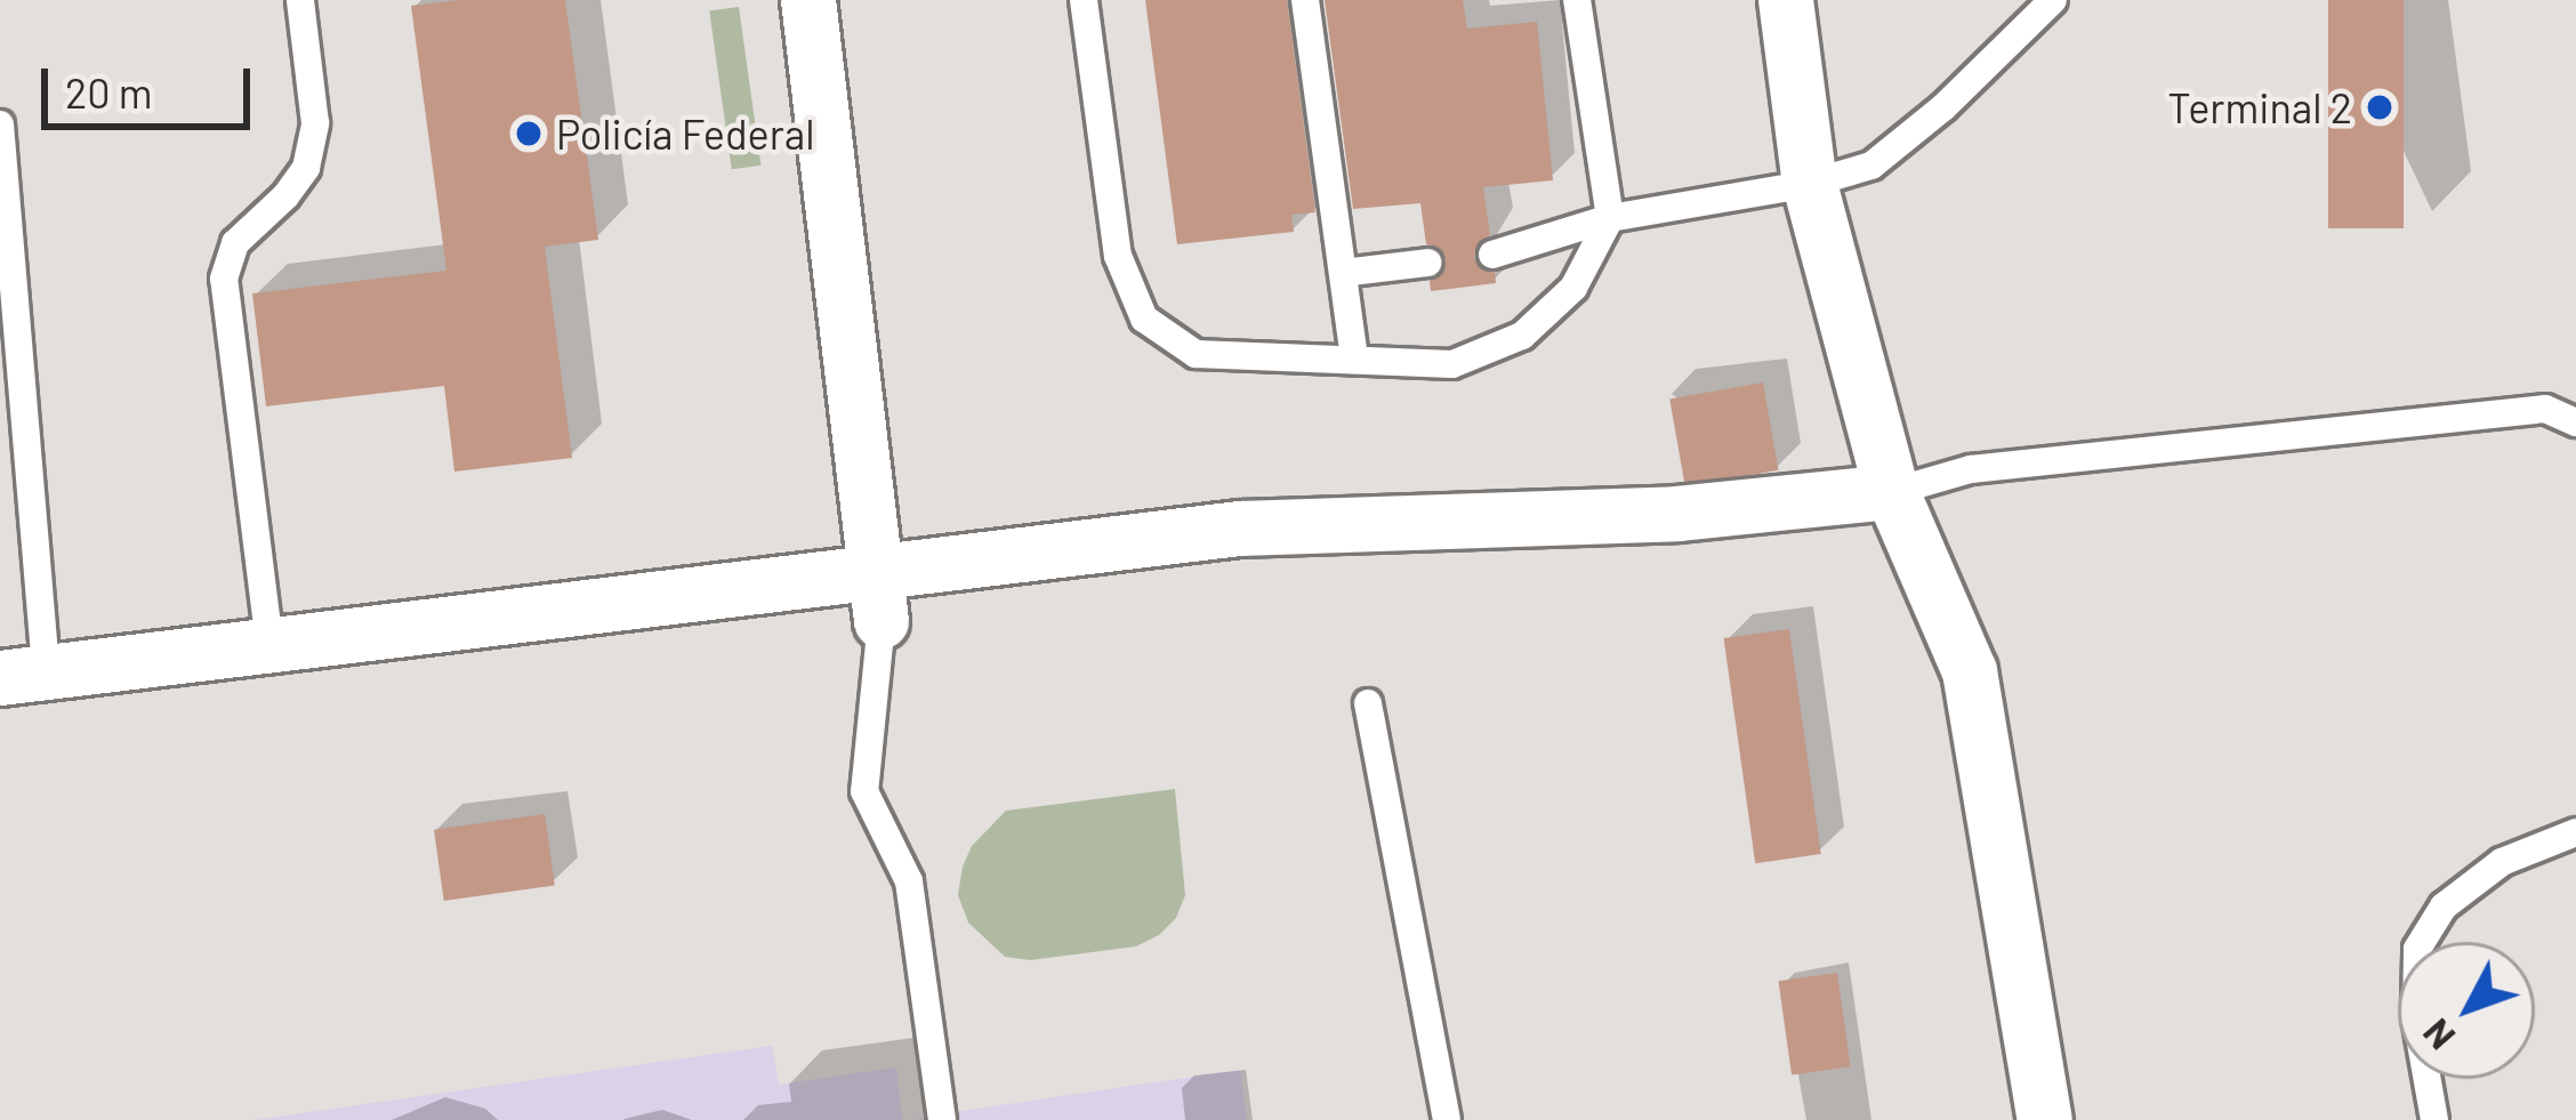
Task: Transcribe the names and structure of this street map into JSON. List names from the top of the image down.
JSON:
{
  "places": ["Terminal 2", "Policía Federal"],
  "scale_bar": "20 m",
  "north": "bottom left"
}
